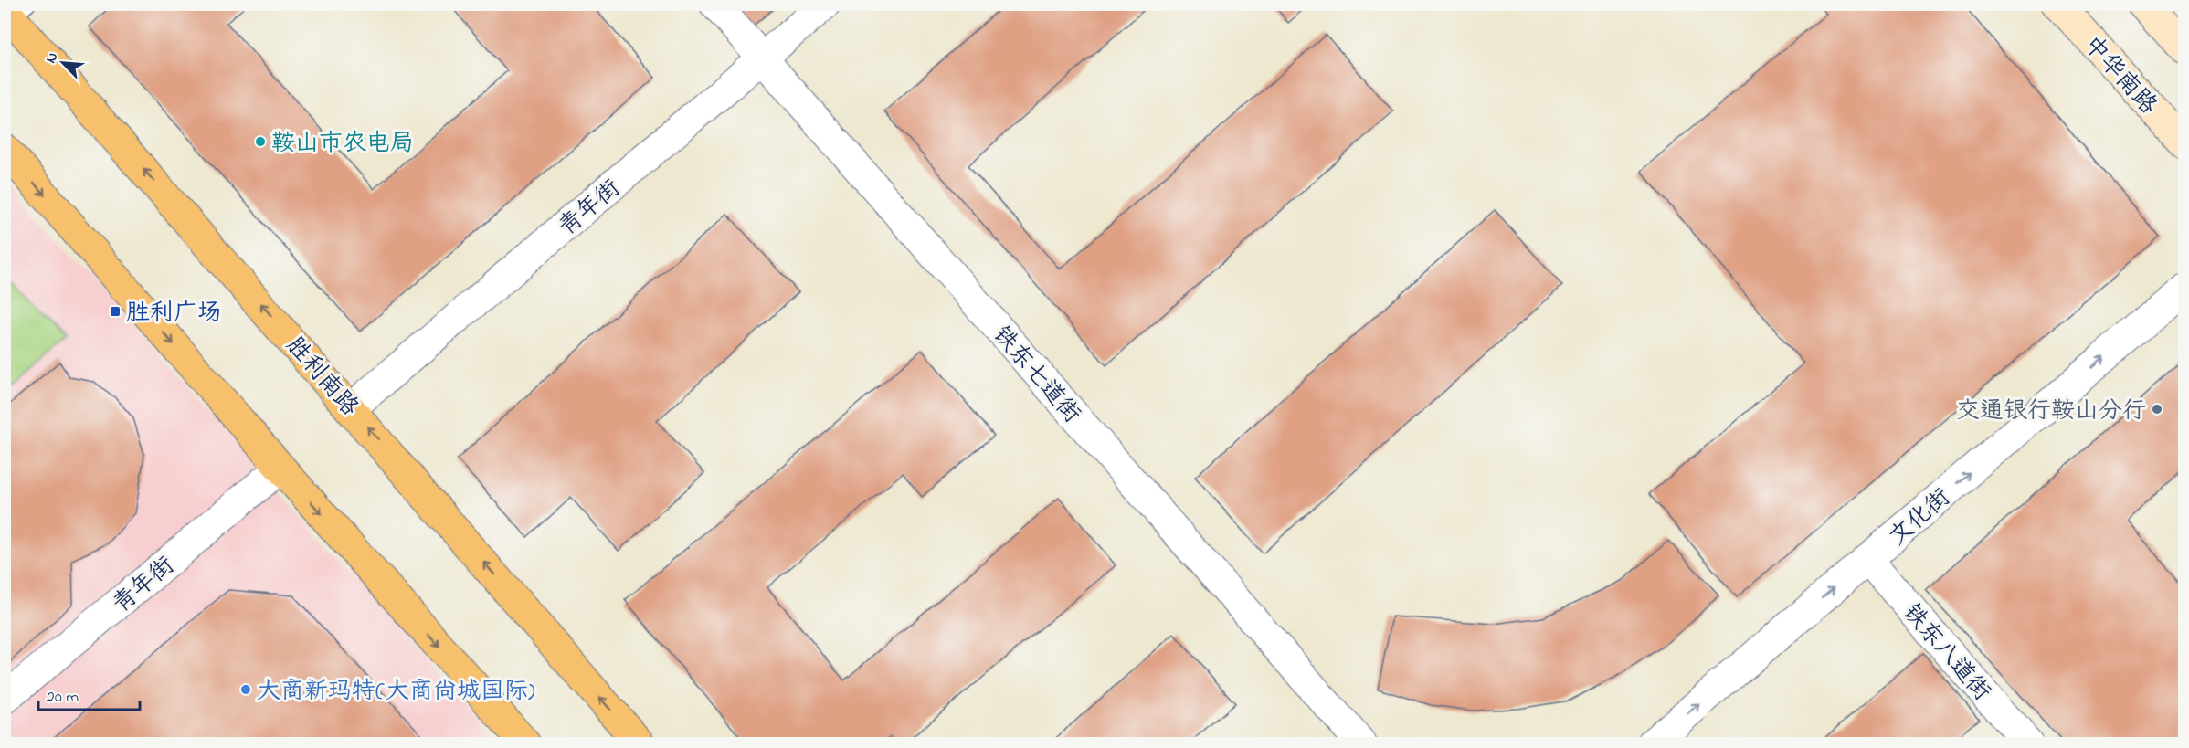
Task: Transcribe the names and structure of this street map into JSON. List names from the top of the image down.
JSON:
{
  "streets": {
    "main road": ["中华南路", "胜利南路"],
    "street": [
      "青年街",
      "铁东七道街",
      "文化街",
      "铁东八道街"
    ]
  },
  "crossings": [
    ["青年街", "铁东七道街"],
    ["青年街", "胜利南路"],
    ["文化街", "铁东八道街"]
  ],
  "one_way": ["文化街"],
  "places": {
    "other": ["鞍山市农电局", "交通银行鞍山分行", "大商新玛特(大商尚城国际)"],
    "transit": ["胜利广场"]
  },
  "scale_bar": "20 m",
  "north": "top left"
}
